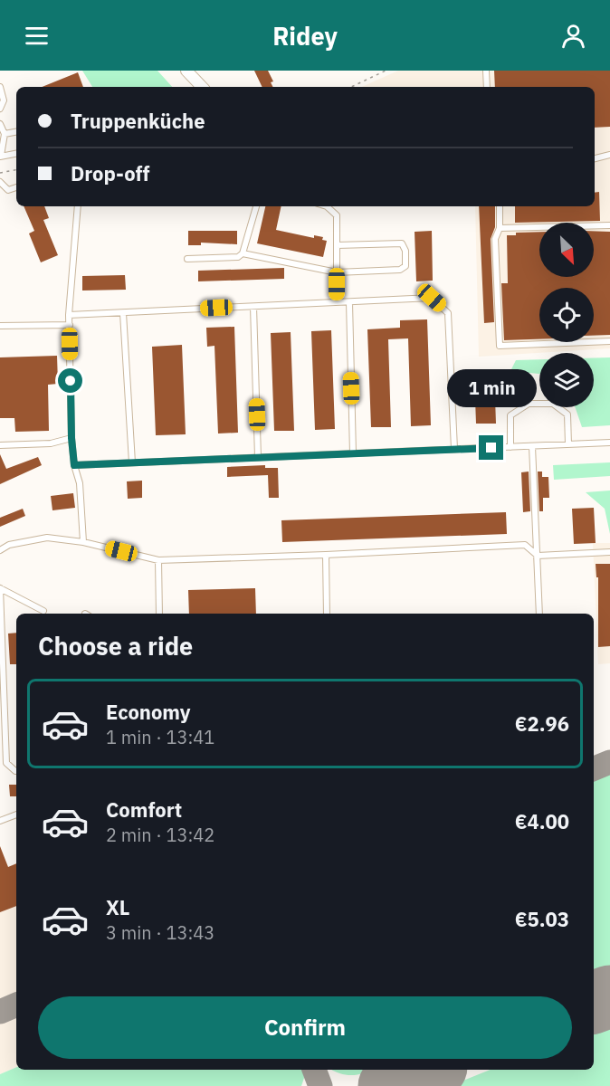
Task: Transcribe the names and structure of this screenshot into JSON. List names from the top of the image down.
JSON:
{
  "north": "bottom right",
  "page": {
    "header": "Ridey",
    "banner": ["Truppenküche", "Drop-off"],
    "bubble": "1 min",
    "heading": "Choose a ride",
    "list": [
      {
        "name": "Economy",
        "note": "1 min · 13:41",
        "value": "€2.96"
      },
      {
        "name": "Comfort",
        "note": "2 min · 13:42",
        "value": "€4.00"
      },
      {
        "name": "XL",
        "note": "3 min · 13:43",
        "value": "€5.03"
      }
    ],
    "buttons": "Confirm"
  }
}
